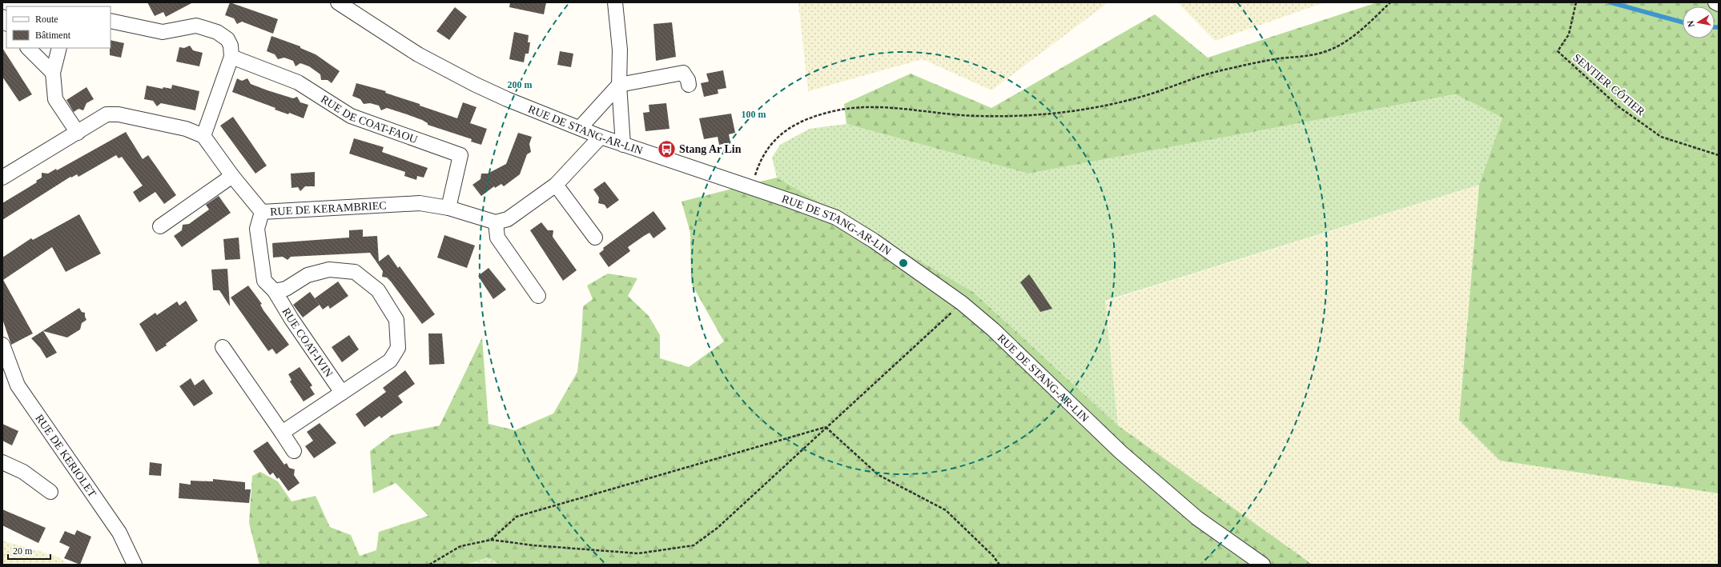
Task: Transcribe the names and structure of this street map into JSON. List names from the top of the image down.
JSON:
{
  "streets": {
    "street": [
      "RUE DE COAT-FAOU",
      "RUE DE STANG-AR-LIN",
      "RUE DE KERAMBRIEC",
      "RUE COAT-IVIN",
      "RUE DE KERIOLET"
    ],
    "path": ["SENTIER CÔTIER"]
  },
  "crossings": [
    ["RUE DE COAT-FAOU", "RUE DE KERAMBRIEC"],
    ["RUE DE KERAMBRIEC", "RUE COAT-IVIN"]
  ],
  "places": {
    "bus stop": ["Stang Ar Lin"]
  },
  "legend": ["Route", "Bâtiment"],
  "scale_bar": "20 m",
  "north": "left",
  "rings": ["200 m", "100 m"]
}
